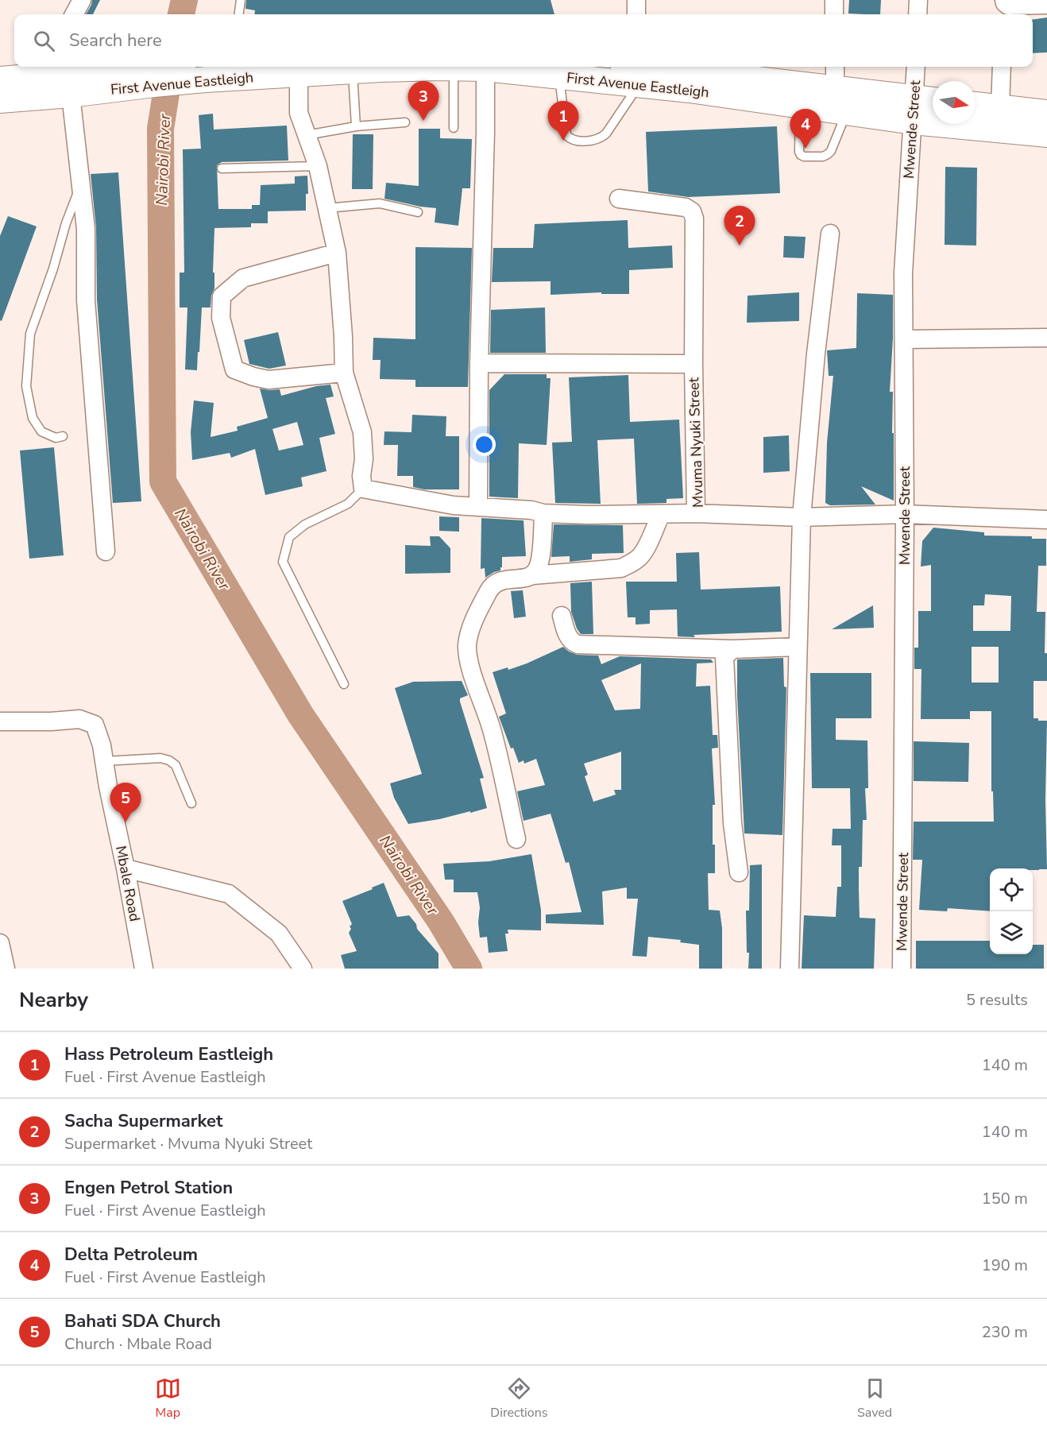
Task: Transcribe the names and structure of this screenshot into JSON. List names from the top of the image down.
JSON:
{
  "streets": {
    "main road": ["First Avenue Eastleigh"],
    "street": ["Mwende Street", "Mvuma Nyuki Street", "Mbale Road"]
  },
  "crossings": [
    ["First Avenue Eastleigh", "Mwende Street"],
    ["Mwende Street", "Mvuma Nyuki Street"]
  ],
  "water": ["Nairobi River"],
  "north": "right",
  "page": {
    "search": "Search here",
    "pins": [
      "3",
      "1",
      "4",
      "2",
      "5"
    ],
    "heading": ["Nearby", "5 results"],
    "list": [
      {
        "mark": "1",
        "name": "Hass Petroleum Eastleigh",
        "note": "Fuel · First Avenue Eastleigh",
        "value": "140 m"
      },
      {
        "mark": "2",
        "name": "Sacha Supermarket",
        "note": "Supermarket · Mvuma Nyuki Street",
        "value": "140 m"
      },
      {
        "mark": "3",
        "name": "Engen Petrol Station",
        "note": "Fuel · First Avenue Eastleigh",
        "value": "150 m"
      },
      {
        "mark": "4",
        "name": "Delta Petroleum",
        "note": "Fuel · First Avenue Eastleigh",
        "value": "190 m"
      },
      {
        "mark": "5",
        "name": "Bahati SDA Church",
        "note": "Church · Mbale Road",
        "value": "230 m"
      }
    ],
    "nav": ["Map", "Directions", "Saved"]
  }
}
